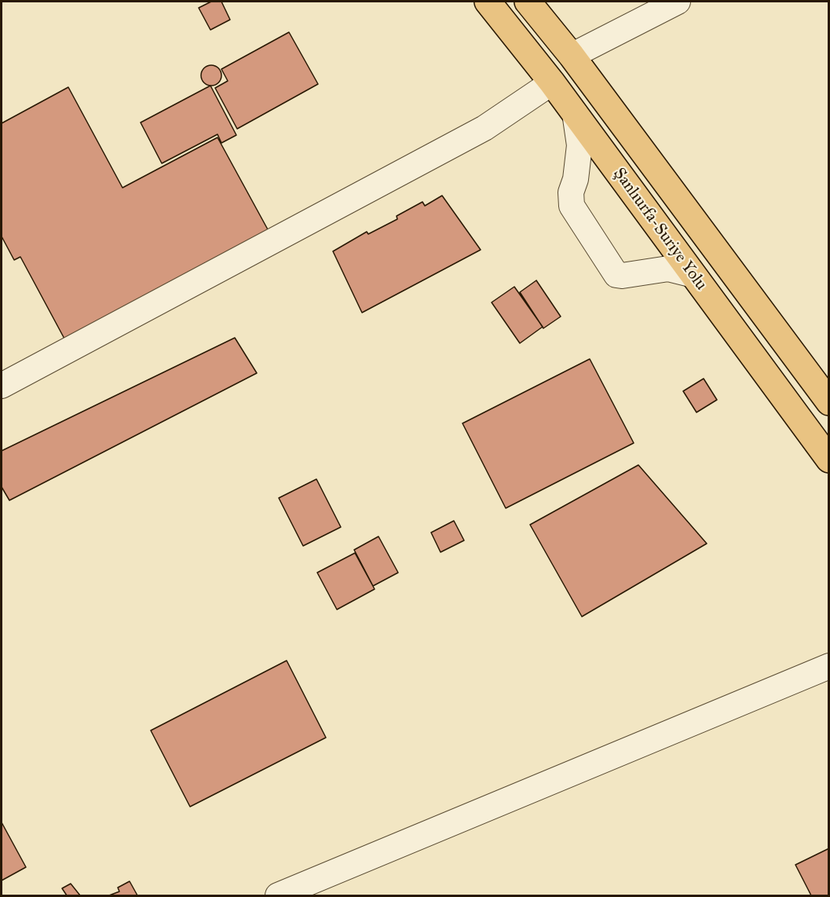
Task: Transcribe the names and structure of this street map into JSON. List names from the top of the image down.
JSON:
{
  "streets": {
    "highway": ["Şanlıurfa-Suriye Yolu"]
  }
}
